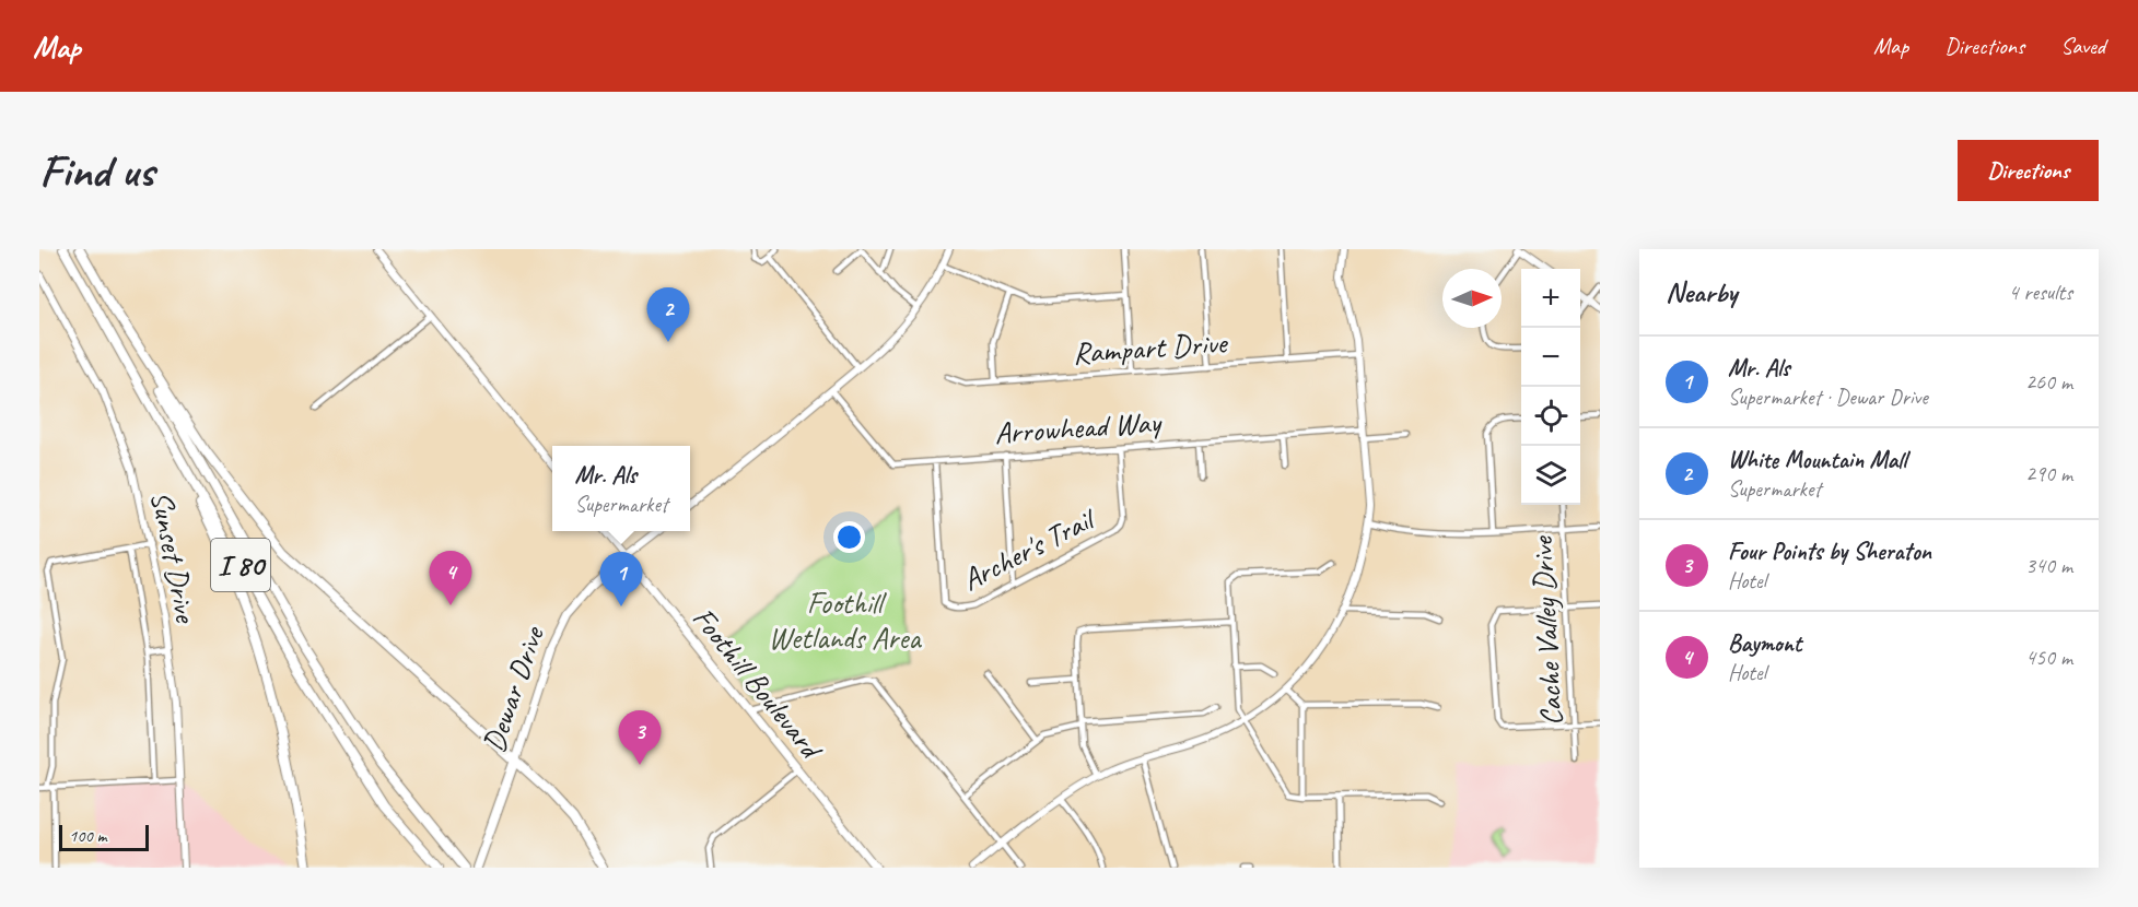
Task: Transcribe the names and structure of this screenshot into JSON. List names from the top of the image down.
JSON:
{
  "streets": {
    "highway": ["I 80"],
    "main road": ["Foothill Boulevard", "Dewar Drive"],
    "street": [
      "Rampart Drive",
      "Arrowhead Way",
      "Archer's Trail",
      "Sunset Drive",
      "Cache Valley Drive"
    ]
  },
  "crossings": [
    ["Arrowhead Way", "Archer's Trail"],
    ["Foothill Boulevard", "Dewar Drive"]
  ],
  "parks": ["Foothill Wetlands Area"],
  "scale_bar": "100 m",
  "north": "right",
  "page": {
    "header": "Map",
    "nav": ["Map", "Directions", "Saved"],
    "buttons": "Directions",
    "title": "Find us",
    "heading": ["Nearby", "4 results"],
    "map_buttons": ["+", "−"],
    "pins": [
      "2",
      "4",
      "1",
      "3"
    ],
    "list": [
      {
        "mark": "1",
        "name": "Mr. Als",
        "note": "Supermarket · Dewar Drive",
        "value": "260 m"
      },
      {
        "mark": "2",
        "name": "White Mountain Mall",
        "note": "Supermarket",
        "value": "290 m"
      },
      {
        "mark": "3",
        "name": "Four Points by Sheraton",
        "note": "Hotel",
        "value": "340 m"
      },
      {
        "mark": "4",
        "name": "Baymont",
        "note": "Hotel",
        "value": "450 m"
      }
    ],
    "popup": ["Mr. Als", "Supermarket"],
    "scale": "100 m"
  }
}
